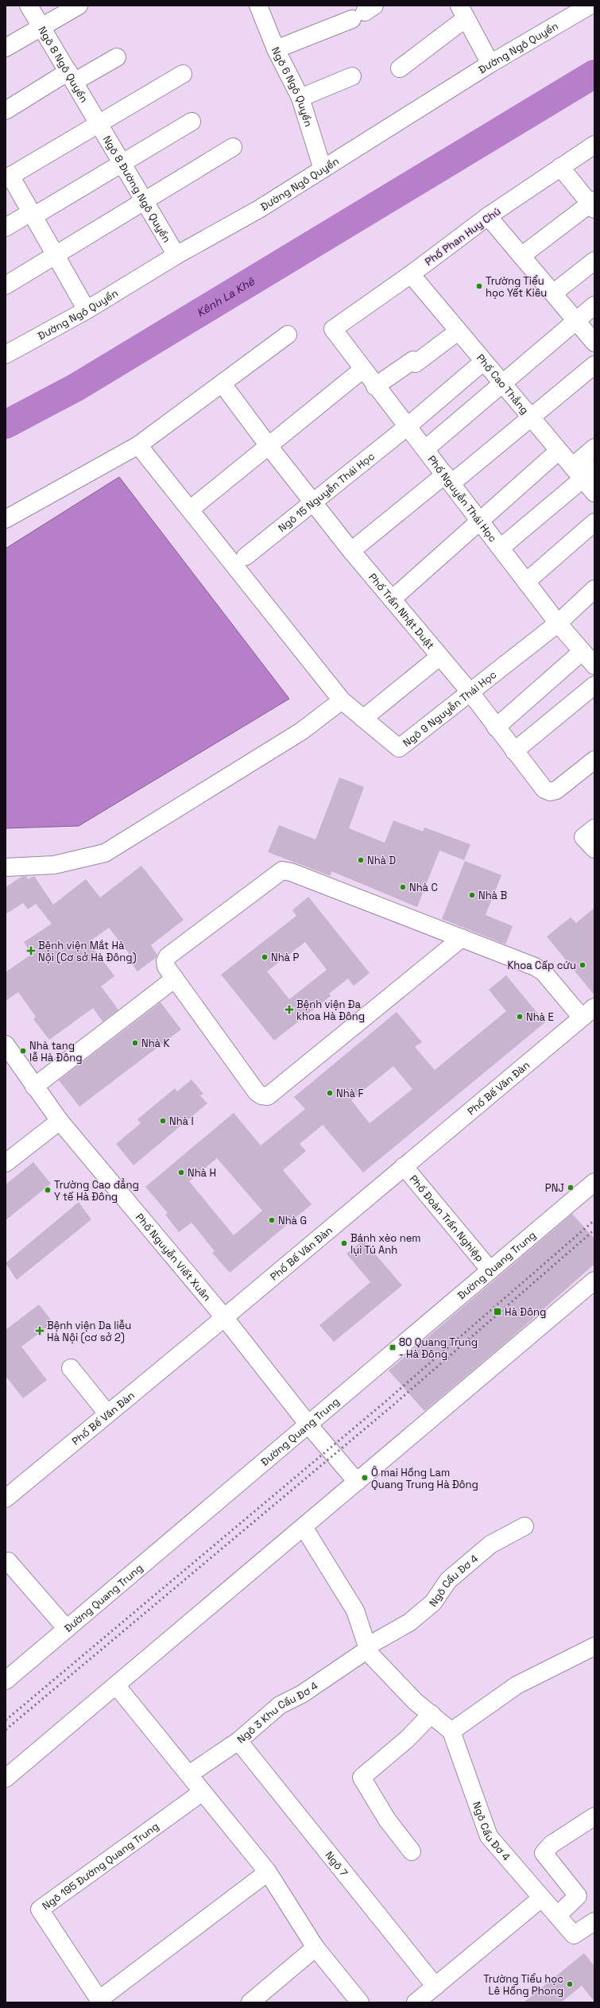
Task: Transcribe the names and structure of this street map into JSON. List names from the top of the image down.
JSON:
{
  "streets": {
    "main road": [
      "Đường Ngô Quyền",
      "Ngõ 8 Ngô Quyền",
      "Ngõ 6 Ngô Quyền",
      "Ngõ 8 Đường Ngô Quyền",
      "Phố Phan Huy Chú",
      "Phố Cao Thắng",
      "Ngõ 15 Nguyễn Thái Học",
      "Phố Nguyễn Thái Học",
      "Phố Trần Nhật Duật",
      "Ngõ 9 Nguyễn Thái Học",
      "Phố Bế Văn Đàn",
      "Phố Đoàn Trần Nghiệp",
      "Phố Nguyễn Viết Xuân",
      "Đường Quang Trung",
      "Ngõ Cầu Đơ 4",
      "Ngõ 3 Khu Cầu Đơ 4",
      "Ngõ 7",
      "Ngõ 195 Đường Quang Trung"
    ]
  },
  "crossings": [
    ["Đường Ngô Quyền", "Ngõ 6 Ngô Quyền"],
    ["Đường Ngô Quyền", "Ngõ 8 Đường Ngô Quyền"],
    ["Ngõ 8 Ngô Quyền", "Ngõ 8 Đường Ngô Quyền"],
    ["Phố Phan Huy Chú", "Phố Cao Thắng"],
    ["Phố Phan Huy Chú", "Phố Nguyễn Thái Học"],
    ["Phố Cao Thắng", "Ngõ 15 Nguyễn Thái Học"],
    ["Ngõ 15 Nguyễn Thái Học", "Phố Nguyễn Thái Học"],
    ["Ngõ 15 Nguyễn Thái Học", "Phố Trần Nhật Duật"],
    ["Phố Nguyễn Thái Học", "Ngõ 9 Nguyễn Thái Học"],
    ["Phố Trần Nhật Duật", "Ngõ 9 Nguyễn Thái Học"],
    ["Phố Bế Văn Đàn", "Phố Đoàn Trần Nghiệp"],
    ["Phố Bế Văn Đàn", "Phố Nguyễn Viết Xuân"],
    ["Phố Đoàn Trần Nghiệp", "Đường Quang Trung"],
    ["Phố Nguyễn Viết Xuân", "Đường Quang Trung"],
    ["Ngõ Cầu Đơ 4", "Ngõ 3 Khu Cầu Đơ 4"],
    ["Ngõ 3 Khu Cầu Đơ 4", "Ngõ 7"]
  ],
  "water": ["Kênh La Khê"],
  "places": {
    "other": [
      "Trường Tiểu học Yết Kiêu",
      "Nhà D",
      "Nhà C",
      "Nhà B",
      "Nhà P",
      "Khoa Cấp cứu",
      "Nhà E",
      "Nhà K",
      "Nhà tang lễ Hà Đông",
      "Nhà F",
      "Nhà I",
      "Nhà H",
      "PNJ",
      "Trường Cao đẳng Y tế Hà Đông",
      "Nhà G",
      "Bánh xèo nem lụi Tú Anh",
      "Ô mai Hồng Lam Quang Trung Hà Đông",
      "Trường Tiểu học Lê Hồng Phong"
    ],
    "health": ["Bệnh viện Mắt Hà Nội (Cơ sở Hà Đông)", "Bệnh viện Đa khoa Hà Đông", "Bệnh viện Da liễu Hà Nội (cơ sở 2)"],
    "transit": ["Hà Đông", "80 Quang Trung - Hà Đông"]
  }
}
